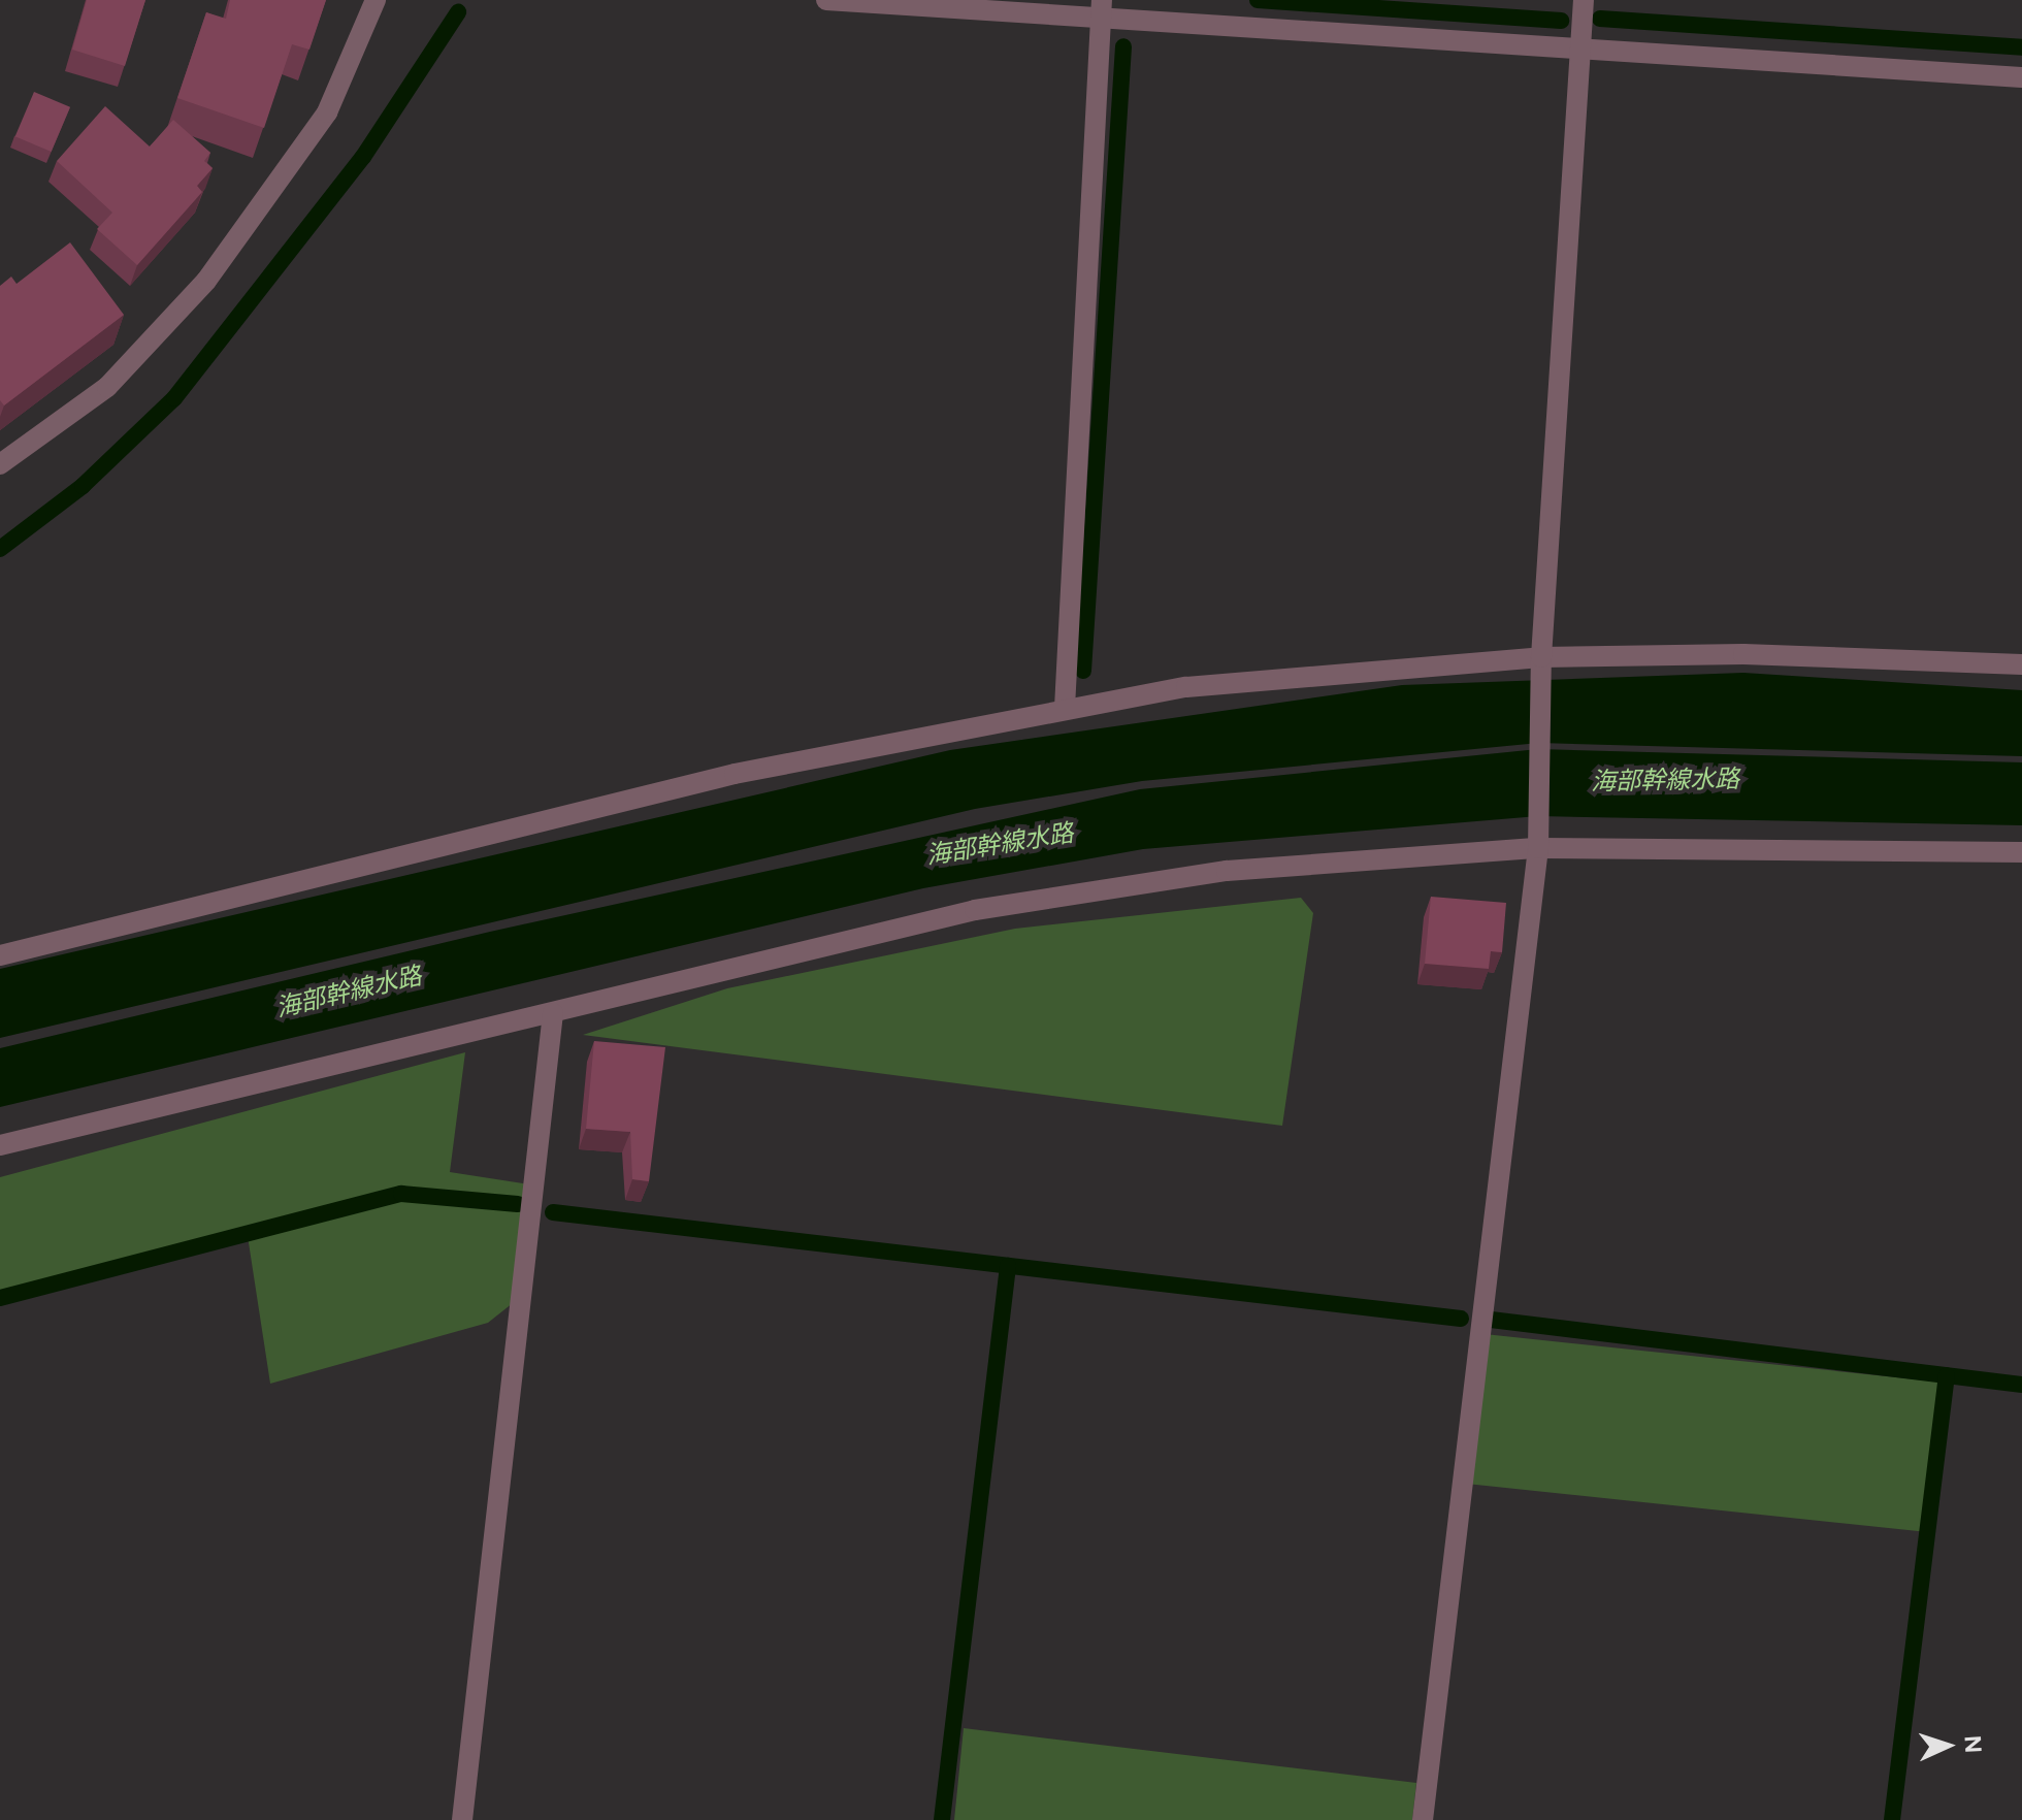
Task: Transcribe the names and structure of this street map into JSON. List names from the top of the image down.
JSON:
{
  "water": ["海部幹線水路"],
  "north": "right"
}
